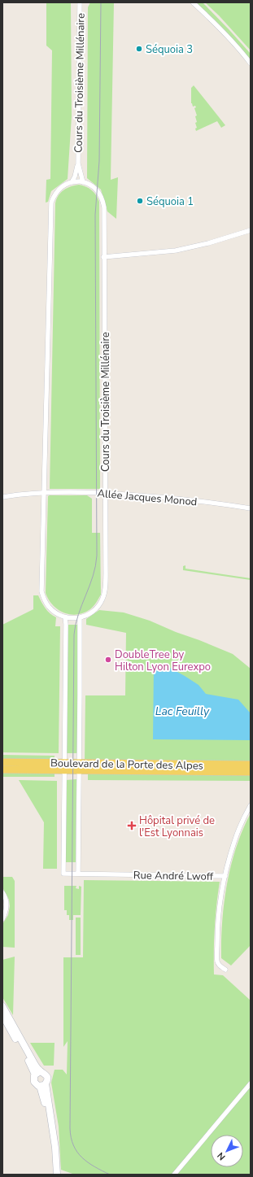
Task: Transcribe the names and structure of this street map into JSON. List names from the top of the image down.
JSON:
{
  "streets": {
    "main road": ["Boulevard de la Porte des Alpes"],
    "street": ["Cours du Troisième Millénaire", "Allée Jacques Monod", "Rue André Lwoff"]
  },
  "crossings": [
    ["Cours du Troisième Millénaire", "Allée Jacques Monod"],
    ["Boulevard de la Porte des Alpes", "Rue André Lwoff"]
  ],
  "water": ["Lac Feuilly"],
  "places": {
    "other": ["Séquoia 3", "Séquoia 1", "DoubleTree by Hilton Lyon Eurexpo"],
    "health": ["Hôpital privé de l'Est Lyonnais"]
  },
  "north": "bottom left"
}
